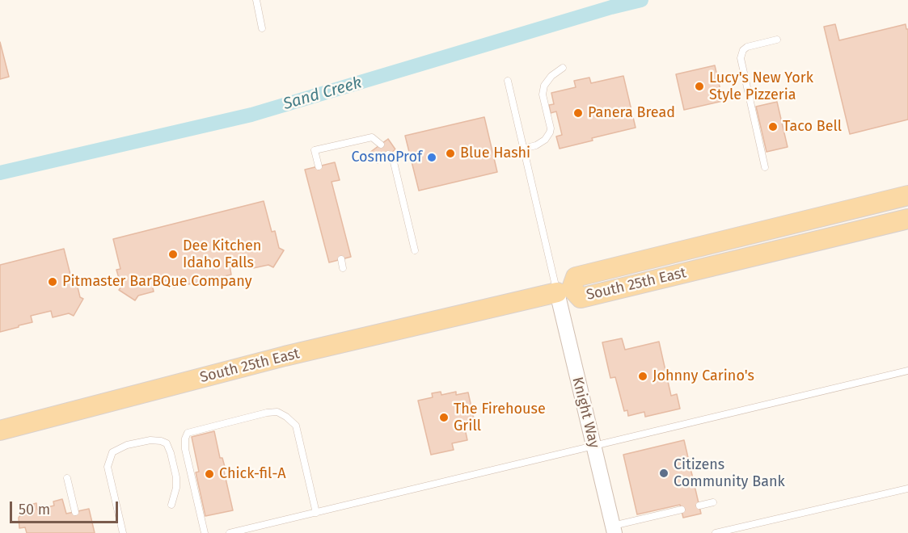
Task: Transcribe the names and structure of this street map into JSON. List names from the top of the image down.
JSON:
{
  "streets": {
    "main road": ["South 25th East"],
    "street": ["Knight Way"]
  },
  "crossings": [
    ["South 25th East", "Knight Way"]
  ],
  "water": ["Sand Creek"],
  "places": [
    "Lucy's New York Style Pizzeria",
    "Panera Bread",
    "Taco Bell",
    "Blue Hashi",
    "CosmoProf",
    "Dee Kitchen Idaho Falls",
    "Pitmaster BarBQue Company",
    "Johnny Carino's",
    "The Firehouse Grill",
    "Citizens Community Bank",
    "Chick-fil-A"
  ],
  "scale_bar": "50 m"
}
